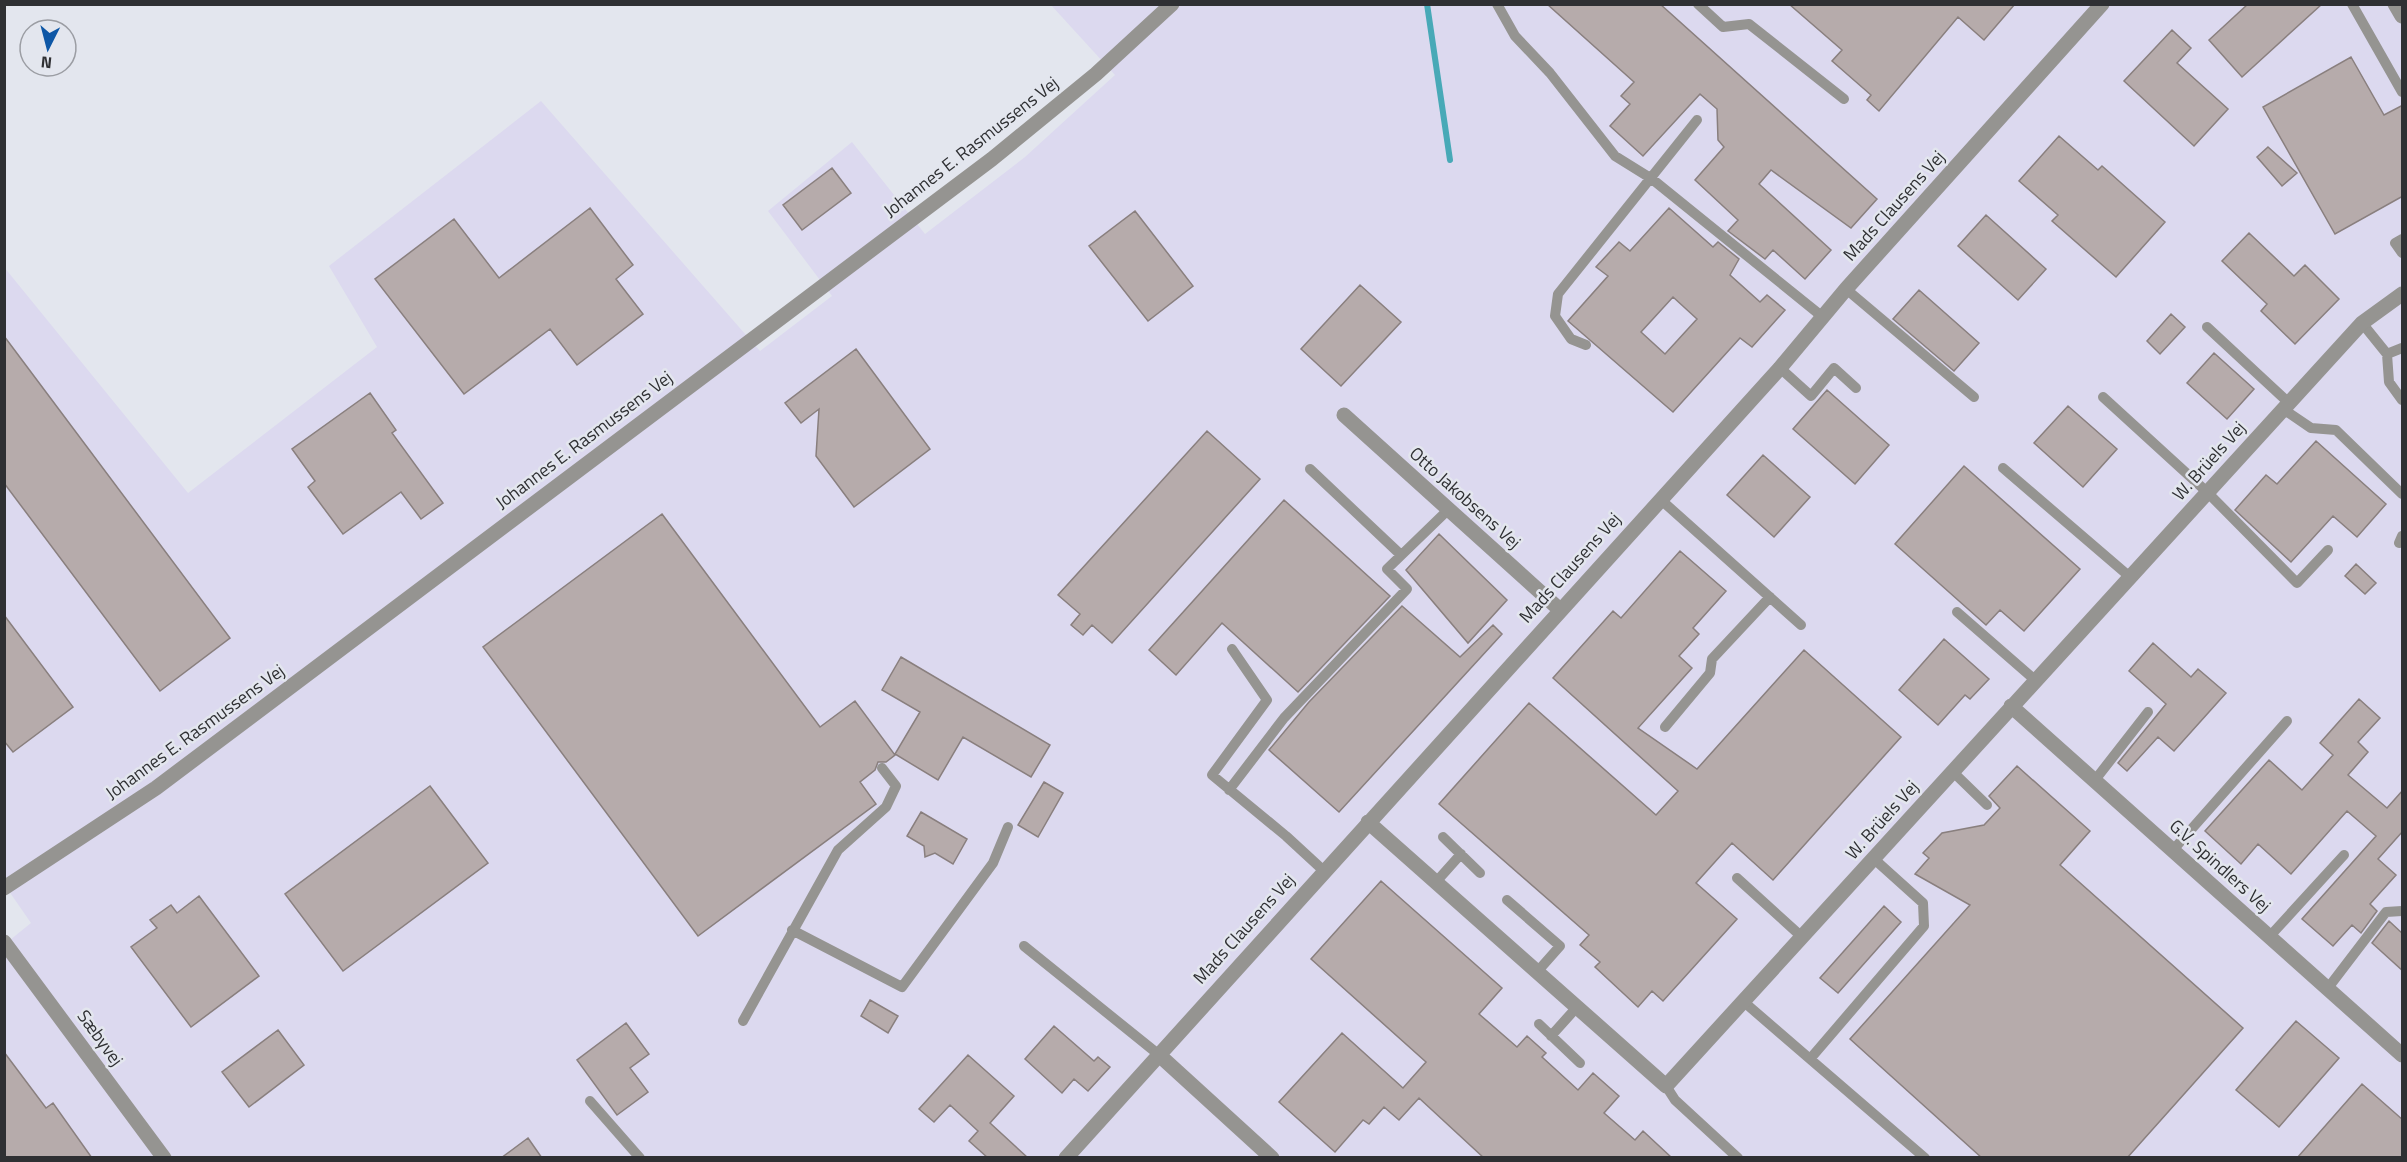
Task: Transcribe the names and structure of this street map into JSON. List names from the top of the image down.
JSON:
{
  "streets": {
    "street": [
      "Johannes E. Rasmussens Vej",
      "Mads Clausens Vej",
      "W. Brüels Vej",
      "Otto Jakobsens Vej",
      "G.V. Spindlers Vej",
      "Sæbyvej"
    ]
  },
  "crossings": [
    ["Mads Clausens Vej", "Otto Jakobsens Vej"],
    ["W. Brüels Vej", "G.V. Spindlers Vej"]
  ],
  "north": "bottom"
}
